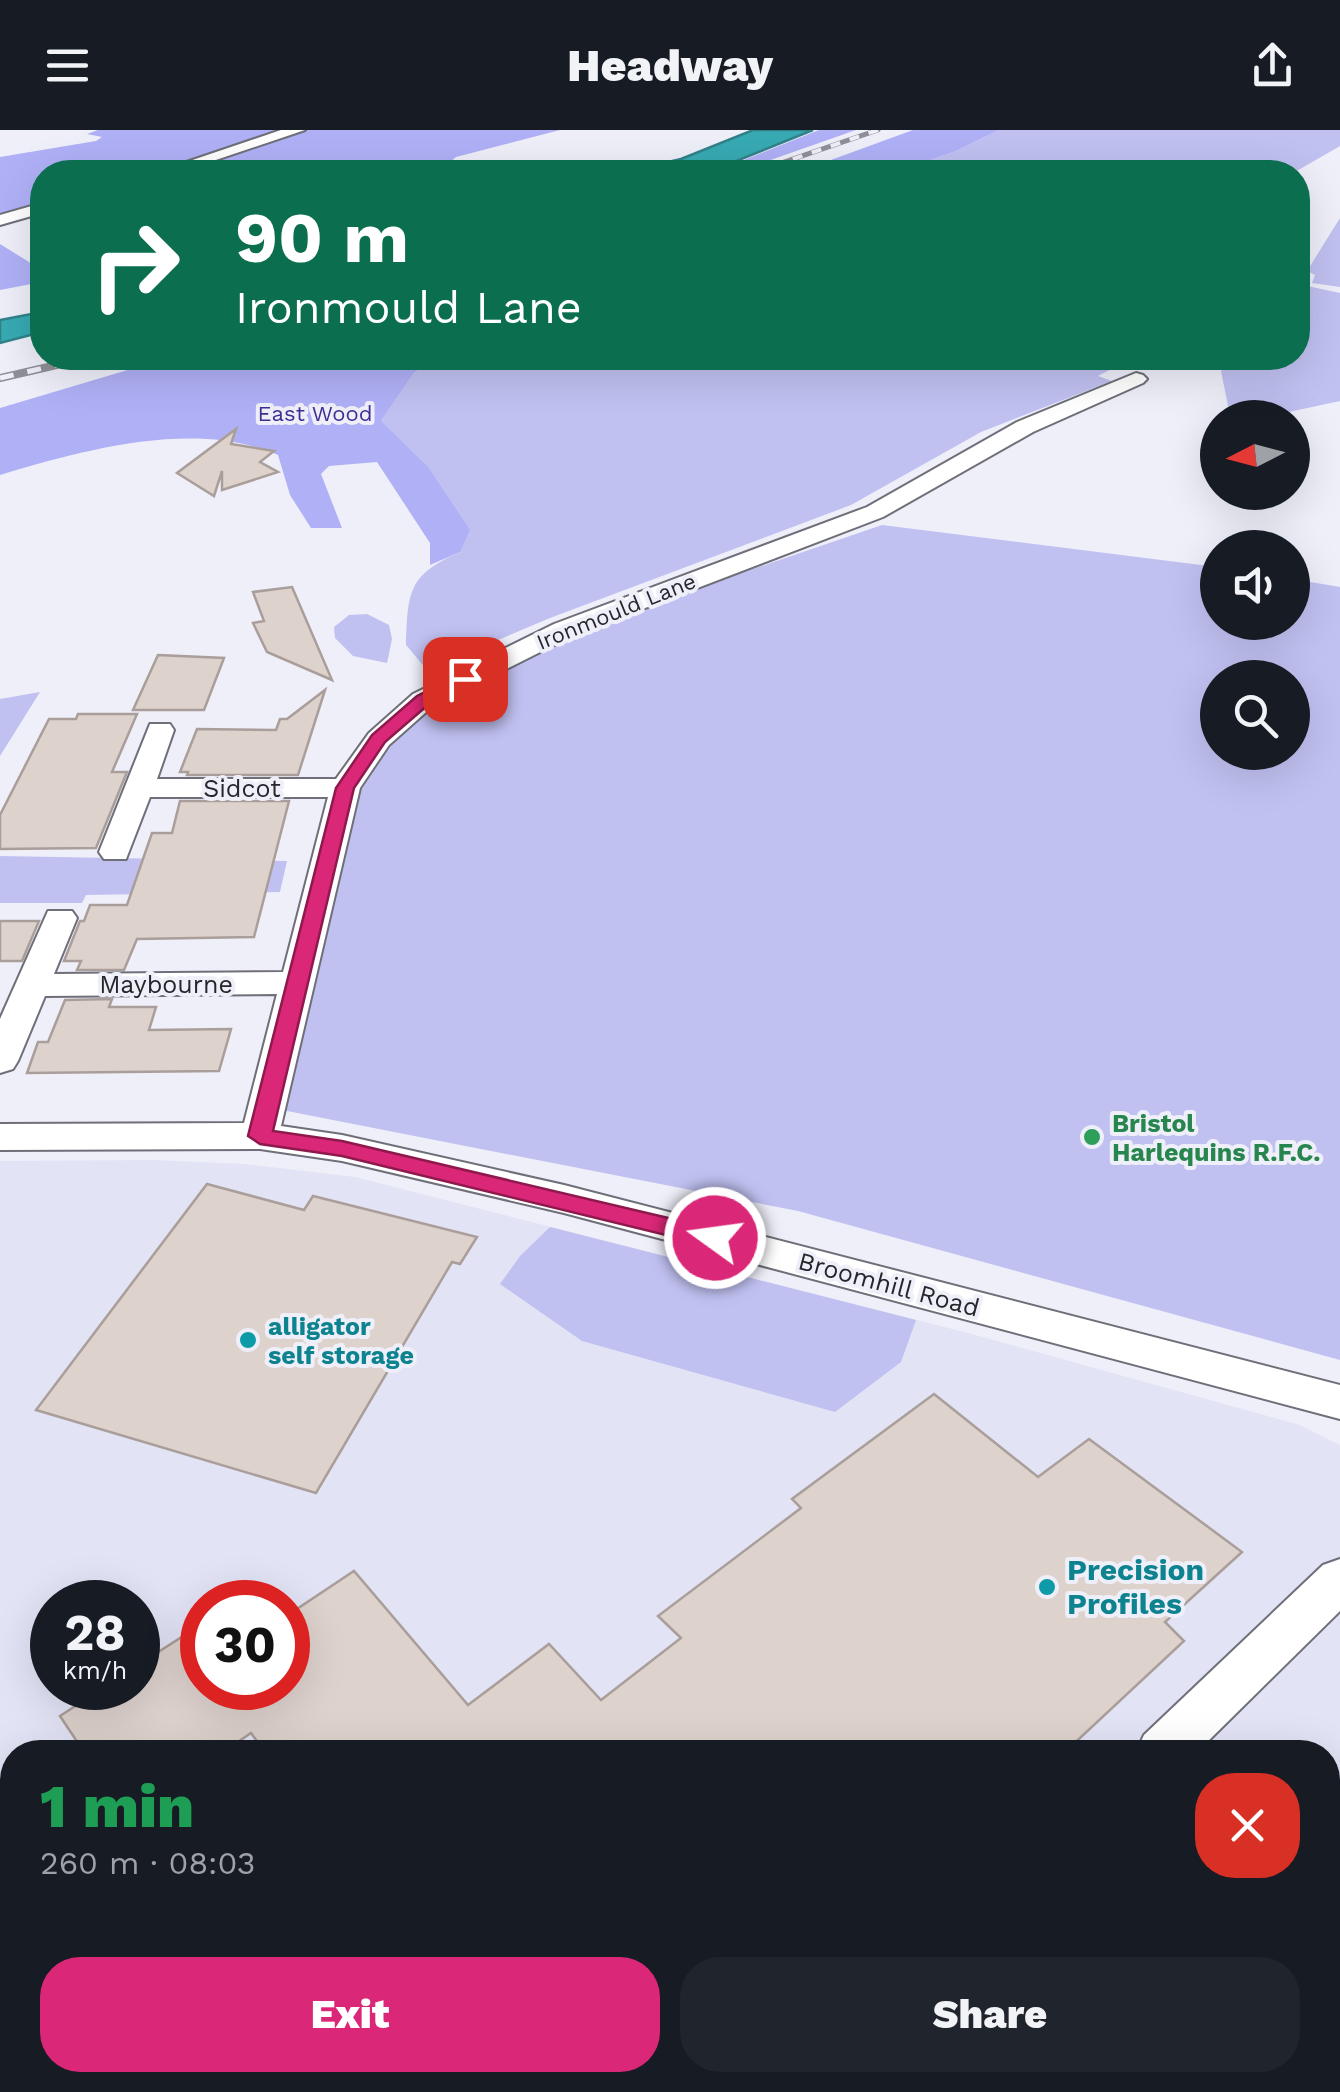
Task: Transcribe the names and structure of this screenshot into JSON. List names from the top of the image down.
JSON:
{
  "streets": {
    "street": [
      "Ironmould Lane",
      "Sidcot",
      "Maybourne",
      "Broomhill Road"
    ]
  },
  "crossings": [
    ["Ironmould Lane", "Sidcot"],
    ["Ironmould Lane", "Maybourne"],
    ["Ironmould Lane", "Broomhill Road"]
  ],
  "parks": ["East Wood"],
  "places": ["Bristol Harlequins R.F.C.", "alligator self storage", "Precision Profiles"],
  "north": "left",
  "page": {
    "header": "Headway",
    "turn": ["90 m", "Ironmould Lane"],
    "speed": "28 km/h",
    "limit": "30",
    "heading": ["1 min", "260 m · 08:03"],
    "buttons": ["Exit", "Share"]
  }
}
